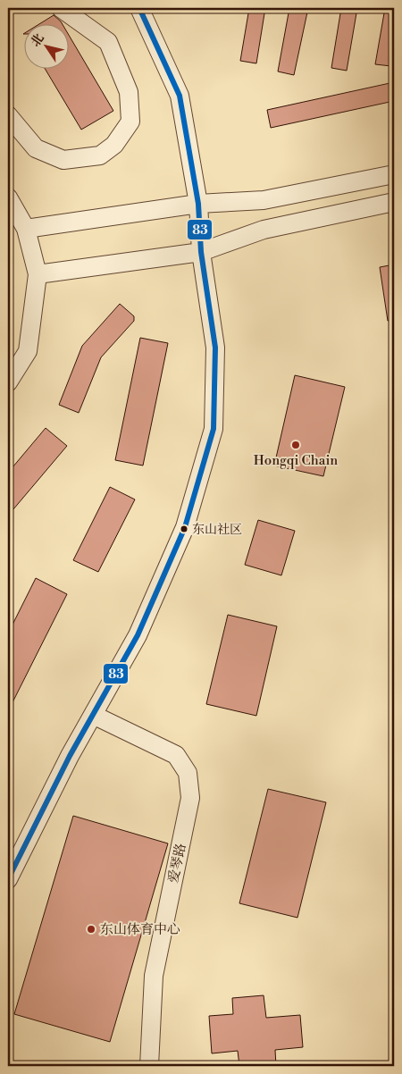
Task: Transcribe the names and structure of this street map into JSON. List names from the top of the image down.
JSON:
{
  "streets": {
    "street": ["爱琴路"]
  },
  "places": ["Hongqi Chain", "东山社区", "东山体育中心"],
  "lines": ["transit line 83"],
  "north": "top left"
}
